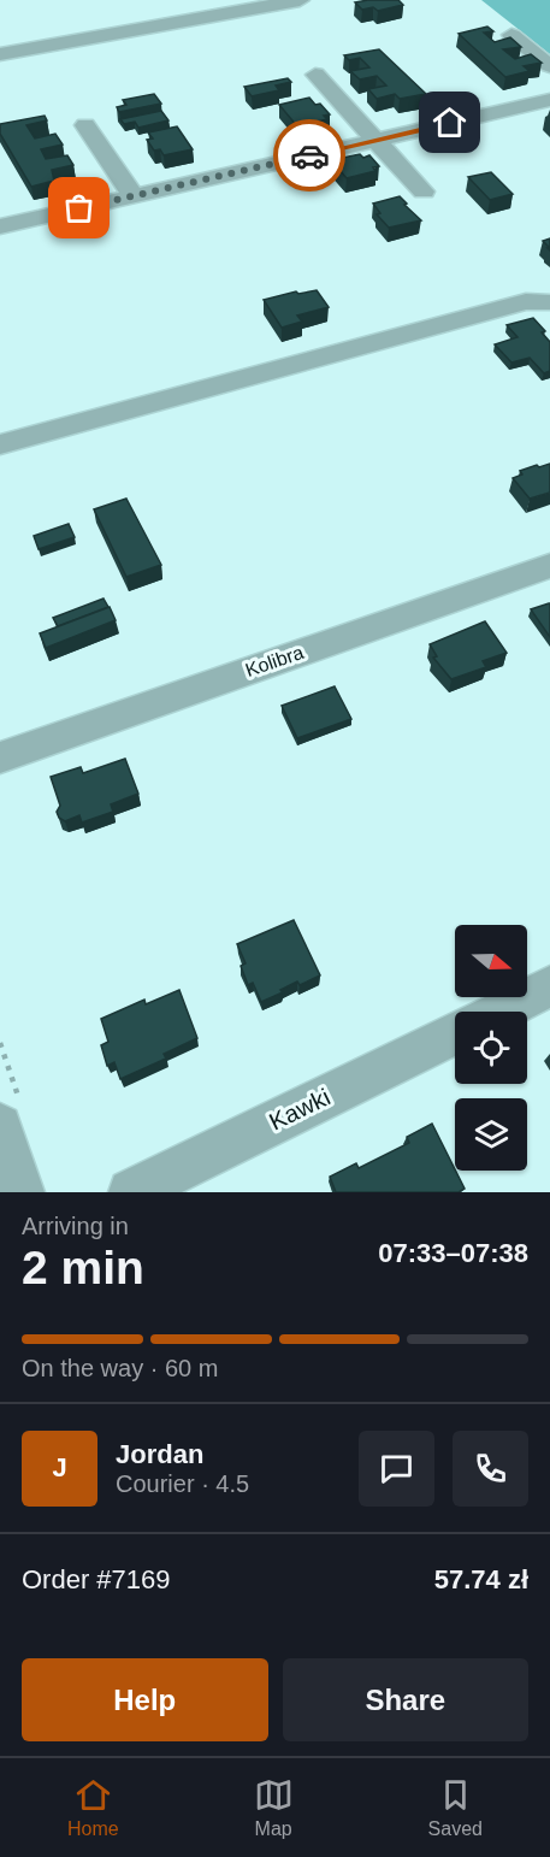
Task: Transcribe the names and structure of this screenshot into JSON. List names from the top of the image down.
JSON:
{
  "streets": {
    "street": ["Kolibra", "Kawki"]
  },
  "north": "right",
  "page": {
    "heading": ["2 min", "Arriving in", "07:33–07:38"],
    "panel": [
      "Jordan",
      "Courier · 4.5",
      "Order #7169",
      "57.74 zł"
    ],
    "bar": "On the way · 60 m",
    "round": "J",
    "buttons": ["Help", "Share"],
    "tabs": ["Home", "Map", "Saved"]
  }
}
